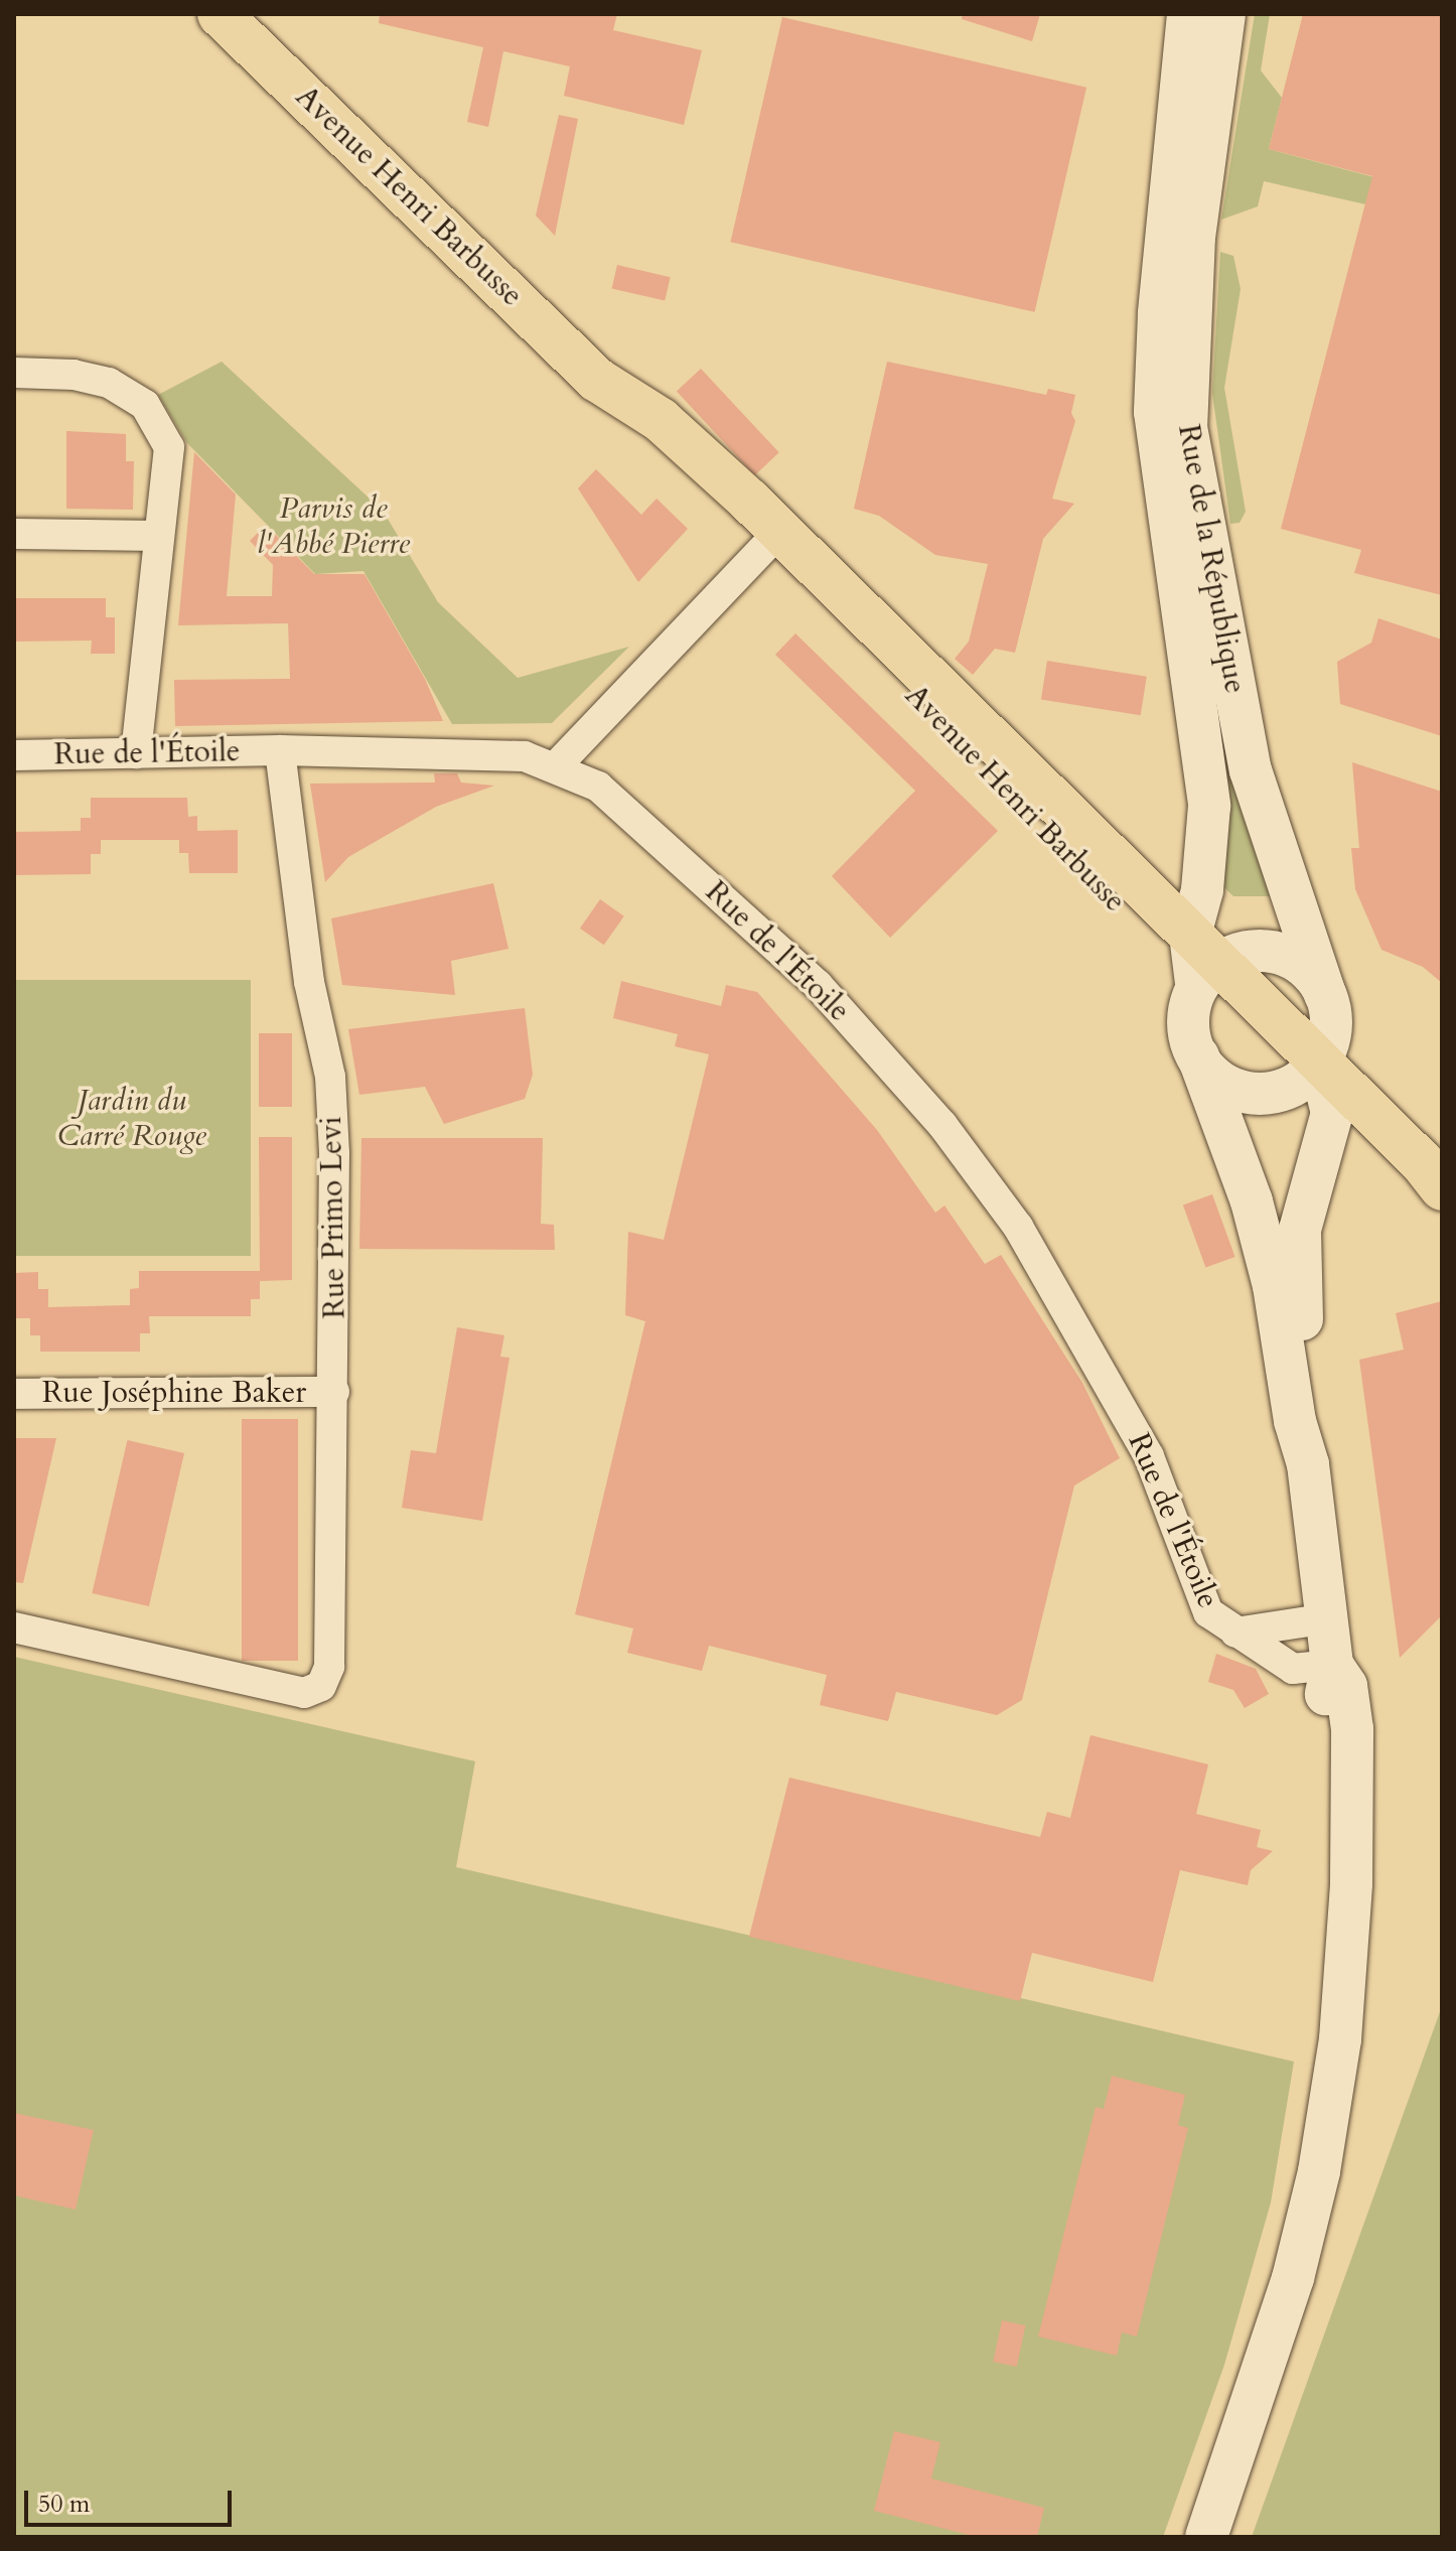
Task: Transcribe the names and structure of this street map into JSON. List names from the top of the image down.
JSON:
{
  "streets": {
    "main road": ["Avenue Henri Barbusse", "Rue de la République"],
    "street": ["Rue de l'Étoile", "Rue Primo Levi", "Rue Joséphine Baker"]
  },
  "crossings": [
    ["Avenue Henri Barbusse", "Rue de la République"],
    ["Rue de l'Étoile", "Rue Primo Levi"],
    ["Rue Primo Levi", "Rue Joséphine Baker"]
  ],
  "parks": ["Parvis de l'Abbé Pierre", "Jardin du Carré Rouge"],
  "scale_bar": "50 m"
}
